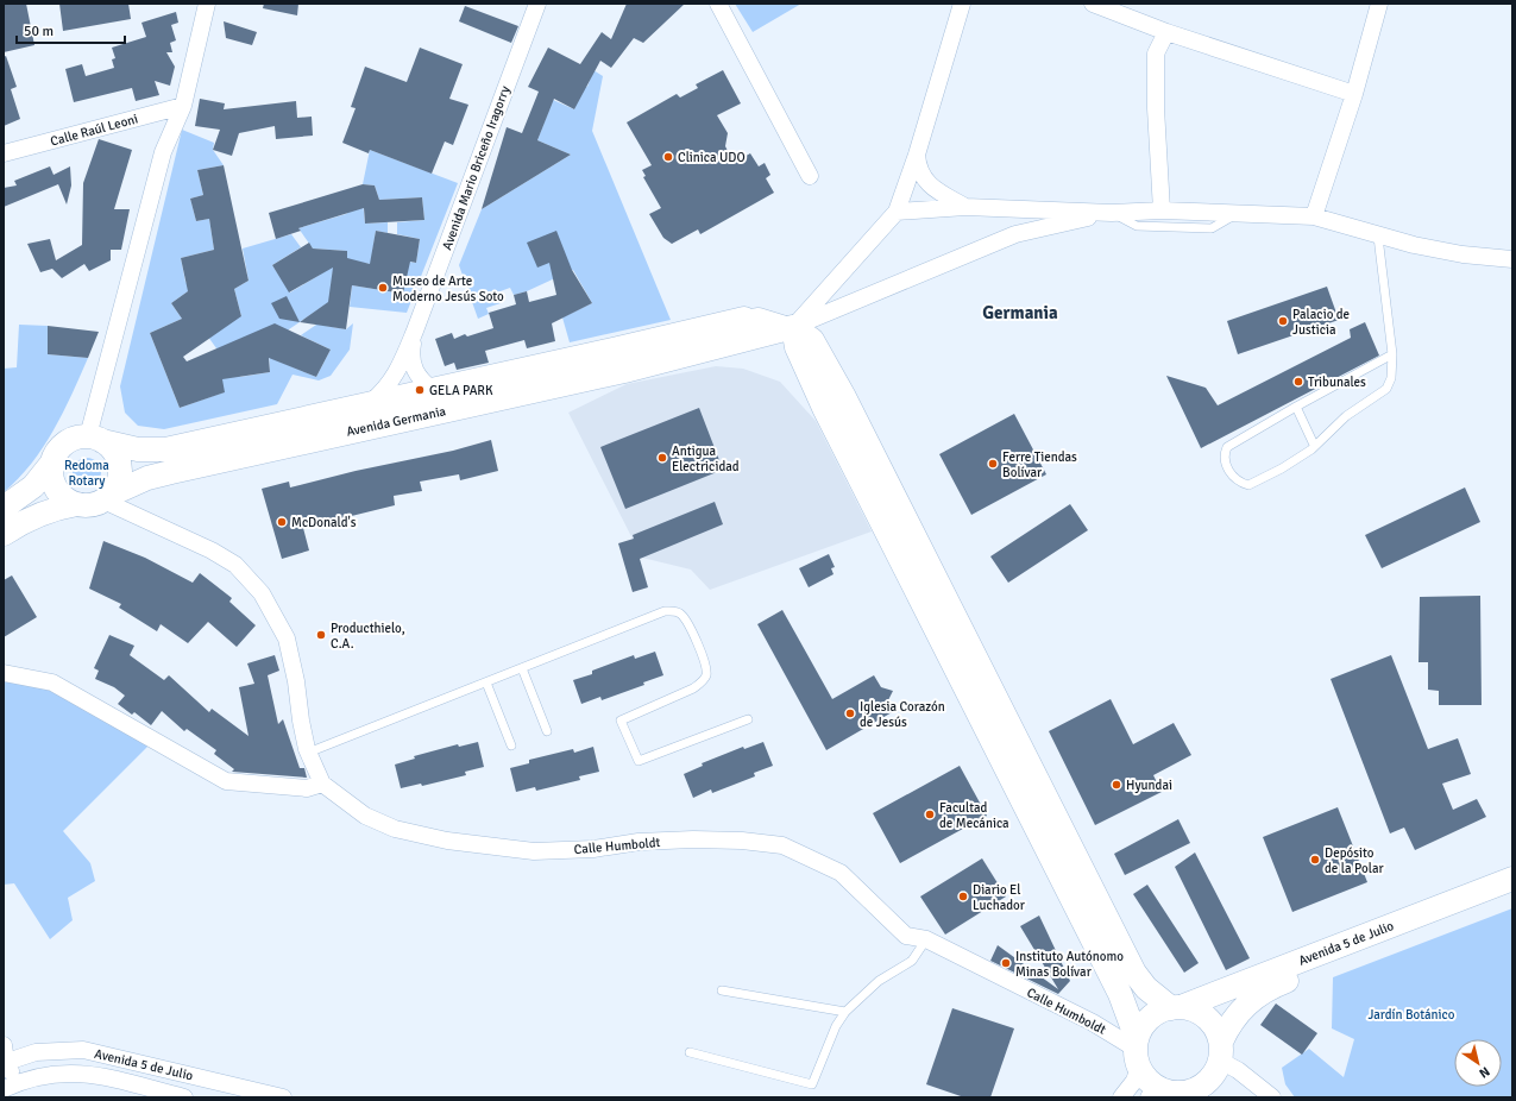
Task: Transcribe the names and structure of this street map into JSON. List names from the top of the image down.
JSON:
{
  "streets": {
    "street": [
      "Calle Raúl Leoni",
      "Avenida Mario Briceño Iragorry",
      "Avenida Germania",
      "Calle Humboldt",
      "Avenida 5 de Julio"
    ]
  },
  "crossings": [
    ["Avenida Mario Briceño Iragorry", "Avenida Germania"],
    ["Avenida Germania", "Calle Humboldt"],
    ["Calle Humboldt", "Avenida 5 de Julio"]
  ],
  "districts": ["Germania"],
  "parks": ["Redoma Rotary", "Jardín Botánico"],
  "places": [
    "Clinica UDO",
    "Museo de Arte Moderno Jesús Soto",
    "Palacio de Justicia",
    "Tribunales",
    "GELA PARK",
    "Antigua Electricidad",
    "Ferre Tiendas Bolívar",
    "McDonald's",
    "Producthielo, C.A.",
    "Iglesia Corazón de Jesús",
    "Hyundai",
    "Facultad de Mecánica",
    "Depósito de la Polar",
    "Diario El Luchador",
    "Instituto Autónomo Minas Bolívar"
  ],
  "scale_bar": "50 m",
  "north": "bottom right"
}
